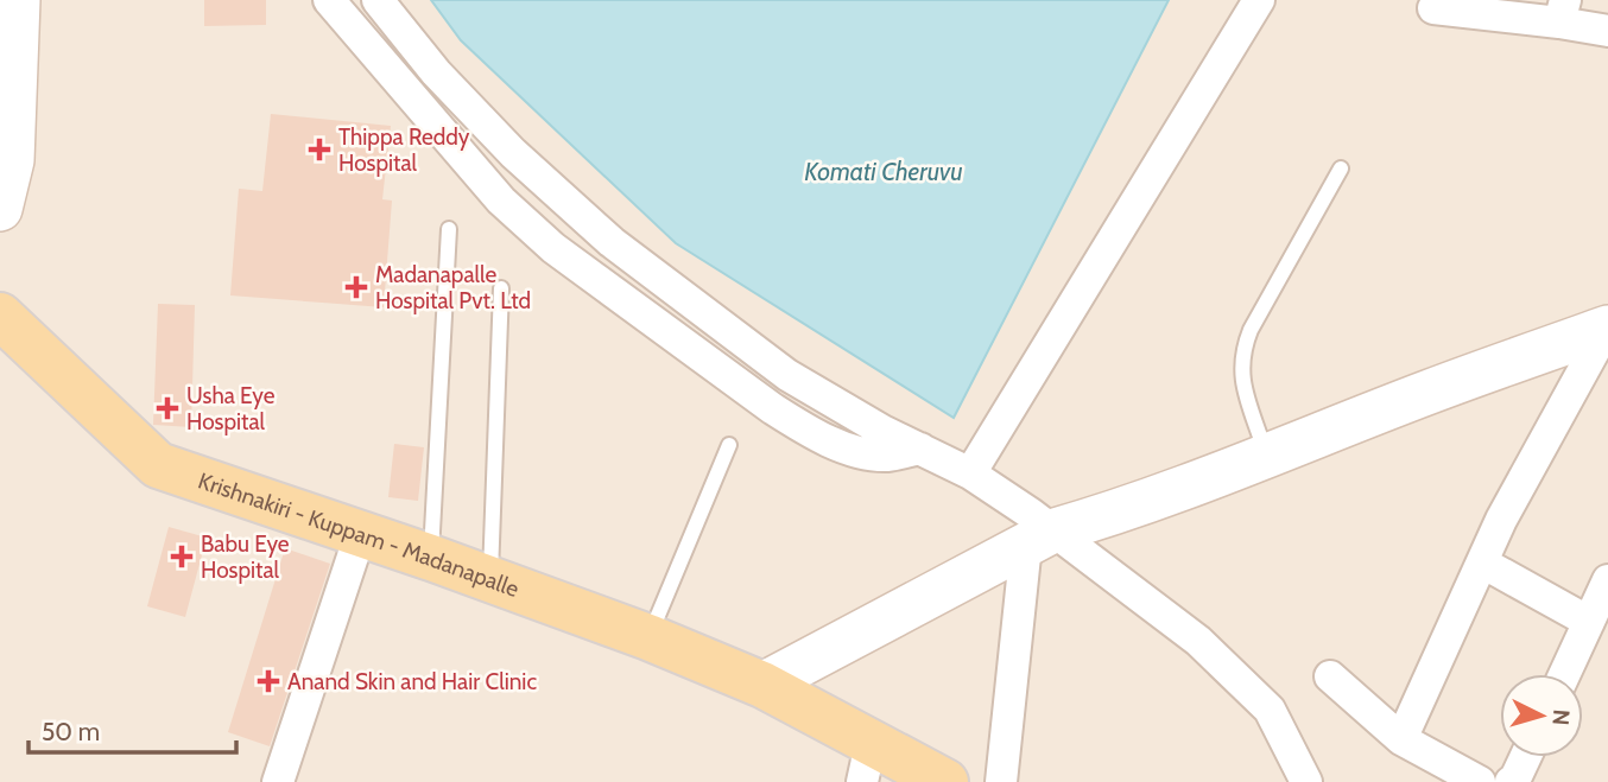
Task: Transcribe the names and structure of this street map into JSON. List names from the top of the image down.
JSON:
{
  "streets": {
    "main road": ["Krishnakiri - Kuppam - Madanapalle"]
  },
  "water": ["Komati Cheruvu"],
  "places": {
    "health": [
      "Thippa Reddy Hospital",
      "Madanapalle Hospital Pvt. Ltd",
      "Usha Eye Hospital",
      "Babu Eye Hospital",
      "Anand Skin and Hair Clinic"
    ]
  },
  "scale_bar": "50 m",
  "north": "right"
}
